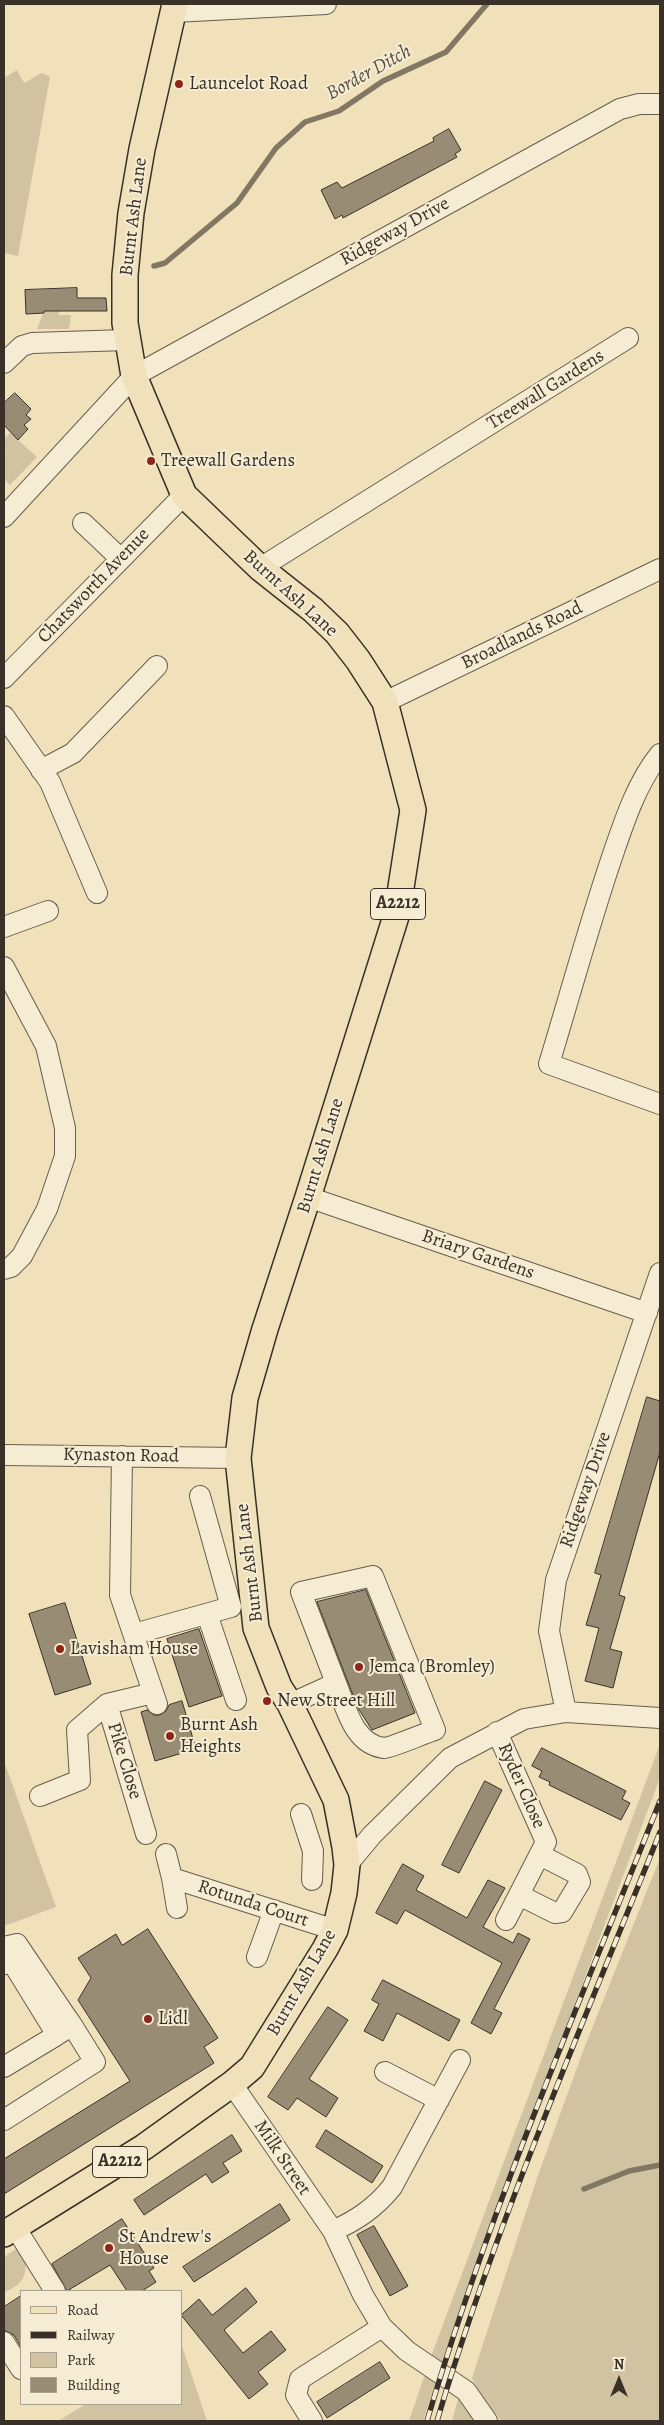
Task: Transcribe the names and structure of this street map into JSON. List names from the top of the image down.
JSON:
{
  "streets": {
    "main road": ["Burnt Ash Lane", "A2212"],
    "street": [
      "Ridgeway Drive",
      "Treewall Gardens",
      "Chatsworth Avenue",
      "Broadlands Road",
      "Briary Gardens",
      "Kynaston Road",
      "Pike Close",
      "Ryder Close",
      "Rotunda Court",
      "Milk Street"
    ]
  },
  "crossings": [
    ["Burnt Ash Lane", "Ridgeway Drive"],
    ["Burnt Ash Lane", "Treewall Gardens"],
    ["Burnt Ash Lane", "Chatsworth Avenue"],
    ["Burnt Ash Lane", "Broadlands Road"],
    ["Burnt Ash Lane", "Briary Gardens"],
    ["Burnt Ash Lane", "Kynaston Road"],
    ["Burnt Ash Lane", "Rotunda Court"],
    ["Burnt Ash Lane", "Milk Street"],
    ["Ridgeway Drive", "Briary Gardens"],
    ["Kynaston Road", "Pike Close"]
  ],
  "water": ["Border Ditch"],
  "places": [
    "Launcelot Road",
    "Treewall Gardens",
    "Lavisham House",
    "Jemca (Bromley)",
    "New Street Hill",
    "Burnt Ash Heights",
    "Lidl",
    "St Andrew's House"
  ],
  "legend": [
    "Road",
    "Railway",
    "Park",
    "Building"
  ],
  "north": "top"
}
